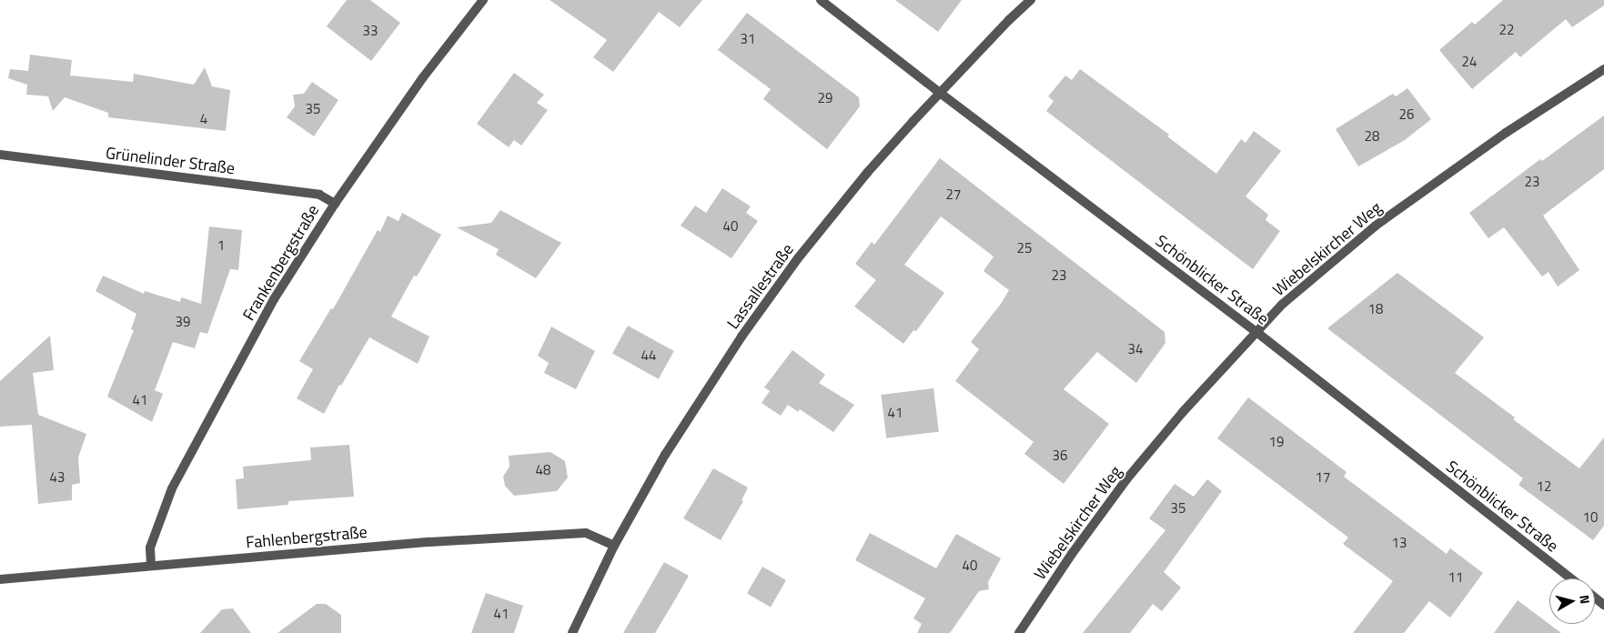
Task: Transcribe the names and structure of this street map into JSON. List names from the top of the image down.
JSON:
{
  "streets": {
    "street": [
      "Grünelinder Straße",
      "Wiebelskircher Weg",
      "Frankenbergstraße",
      "Schönblicker Straße",
      "Lassallestraße",
      "Fahlenbergstraße"
    ]
  },
  "crossings": [
    ["Grünelinder Straße", "Frankenbergstraße"],
    ["Wiebelskircher Weg", "Schönblicker Straße"],
    ["Frankenbergstraße", "Fahlenbergstraße"],
    ["Schönblicker Straße", "Lassallestraße"],
    ["Lassallestraße", "Fahlenbergstraße"]
  ],
  "house_numbers": [
    "22",
    "33",
    "31",
    "24",
    "29",
    "35",
    "26",
    "4",
    "28",
    "23",
    "27",
    "40",
    "1",
    "25",
    "23",
    "18",
    "39",
    "34",
    "44",
    "41",
    "41",
    "19",
    "36",
    "48",
    "43",
    "17",
    "12",
    "35",
    "10",
    "13",
    "40",
    "11",
    "41"
  ],
  "north": "right"
}
